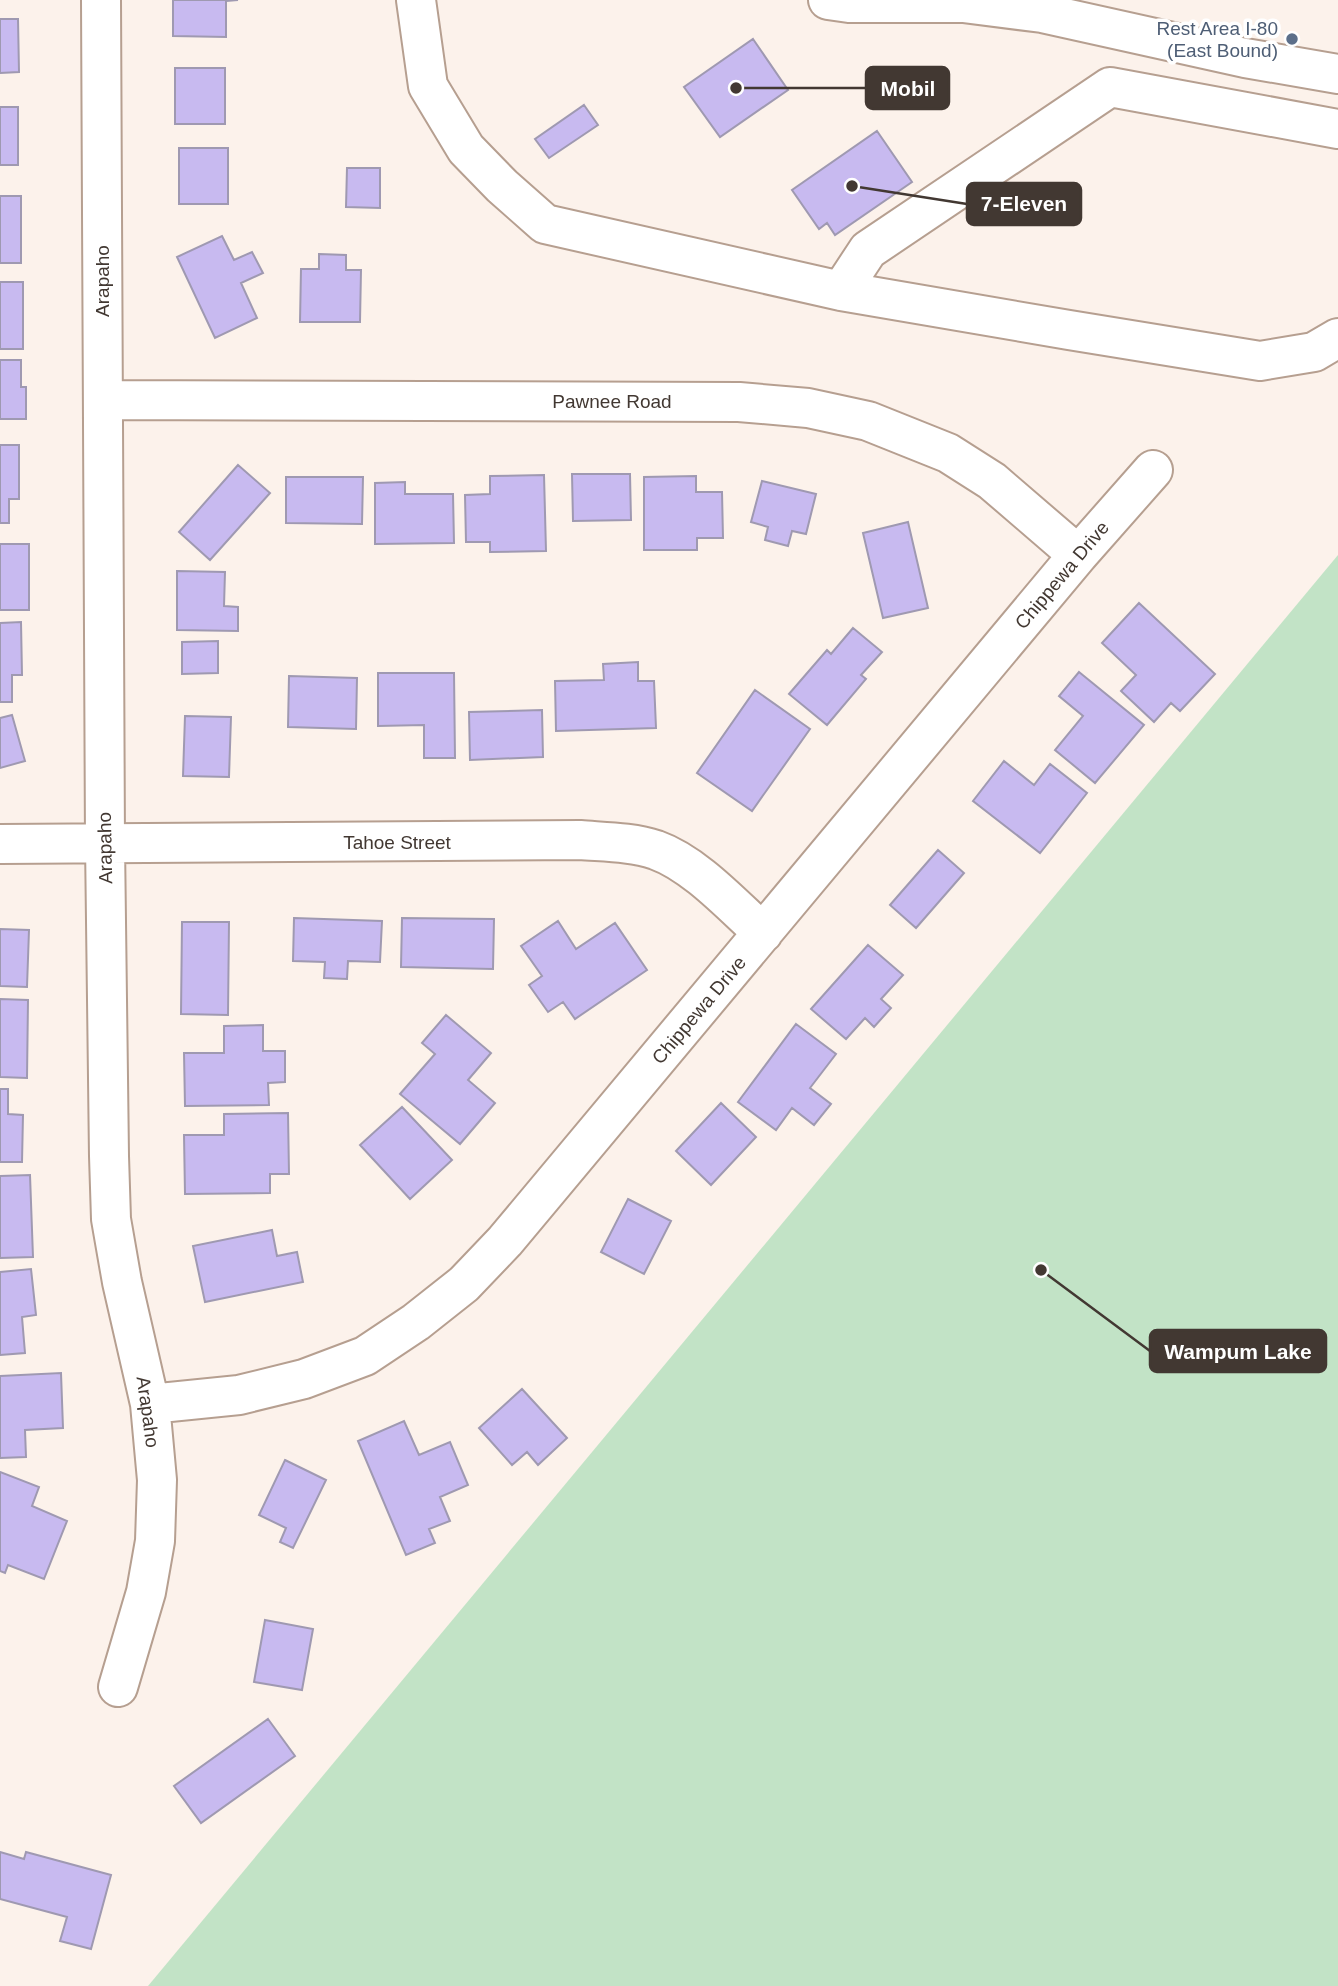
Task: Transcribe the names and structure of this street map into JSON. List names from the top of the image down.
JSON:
{
  "streets": {
    "street": [
      "Arapaho",
      "Pawnee Road",
      "Chippewa Drive",
      "Tahoe Street"
    ]
  },
  "crossings": [
    ["Arapaho", "Pawnee Road"],
    ["Arapaho", "Chippewa Drive"],
    ["Arapaho", "Tahoe Street"],
    ["Pawnee Road", "Chippewa Drive"],
    ["Chippewa Drive", "Tahoe Street"]
  ],
  "places": [
    "Rest Area I-80 (East Bound)",
    "Mobil",
    "7-Eleven",
    "Wampum Lake"
  ]
}
